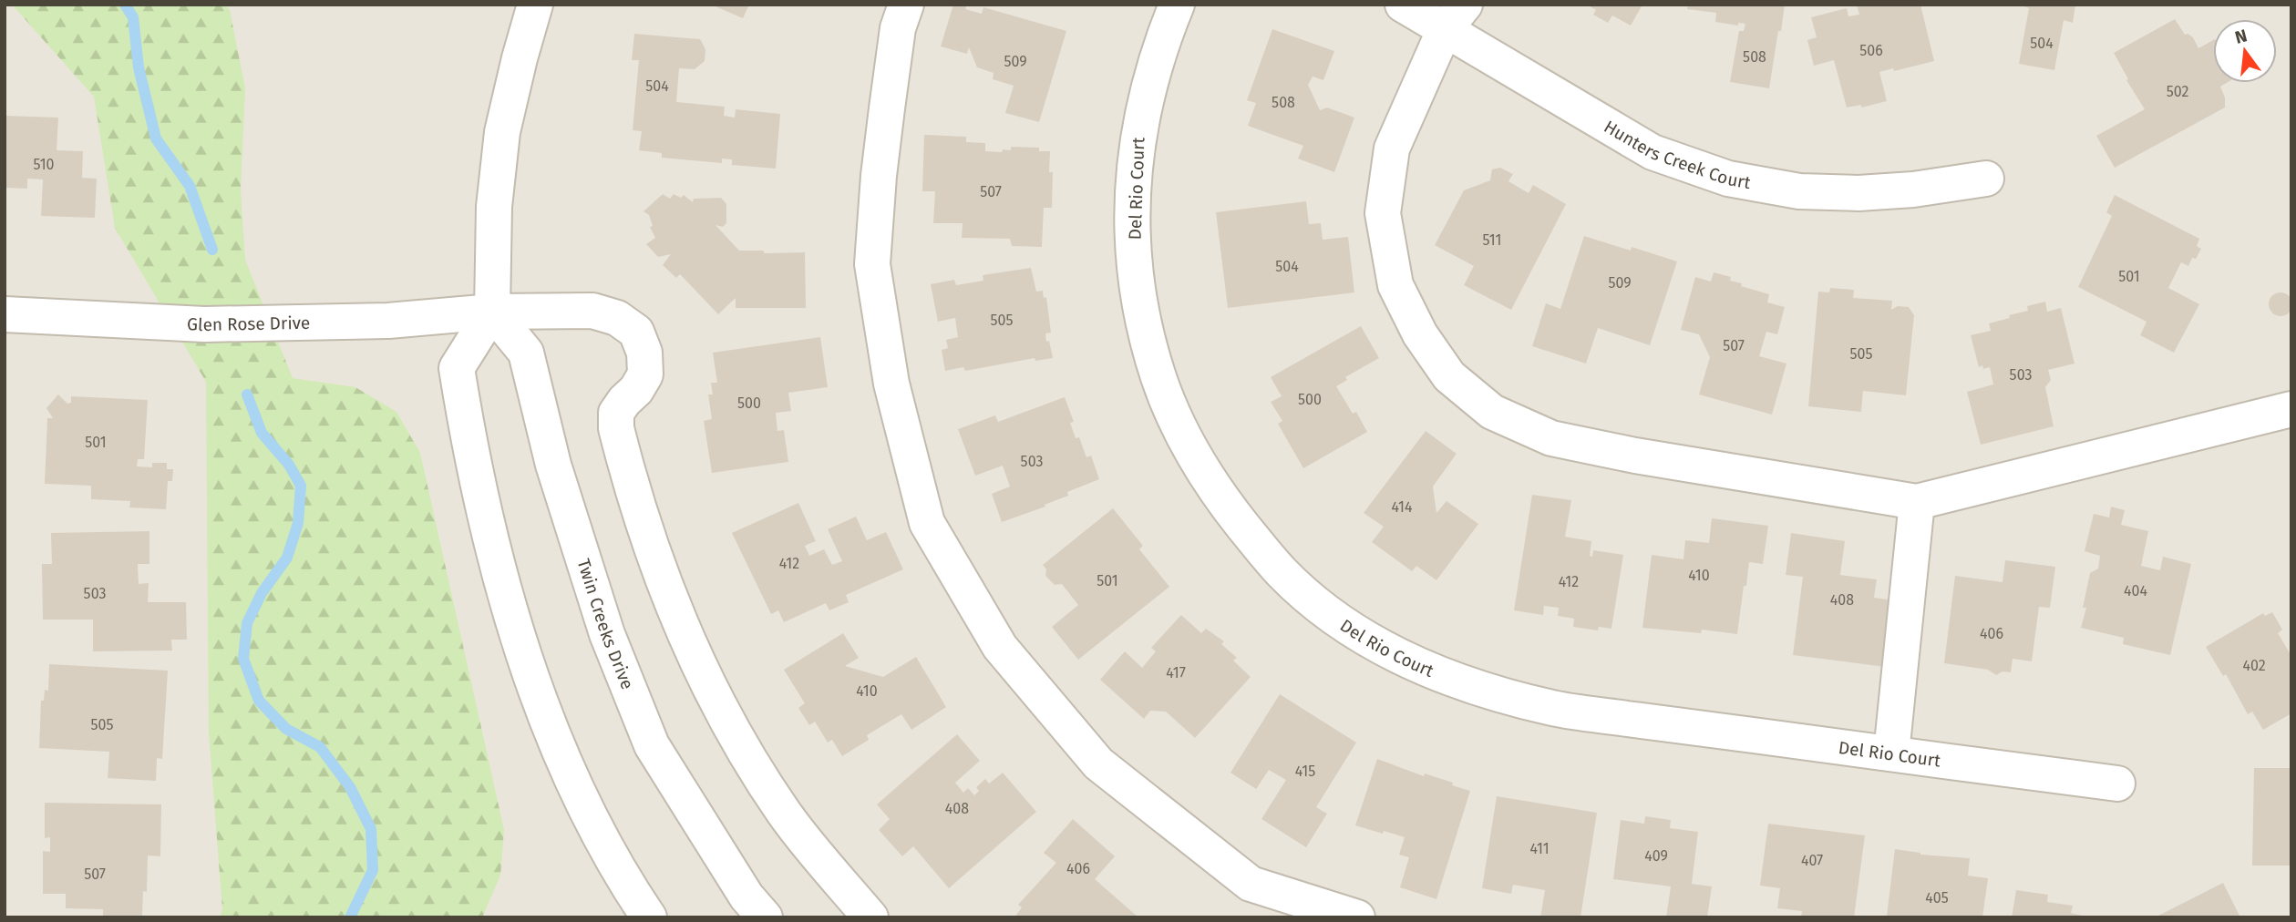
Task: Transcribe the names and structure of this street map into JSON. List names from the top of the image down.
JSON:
{
  "streets": {
    "street": [
      "Hunters Creek Court",
      "Del Rio Court",
      "Glen Rose Drive",
      "Twin Creeks Drive"
    ]
  },
  "crossings": [
    ["Glen Rose Drive", "Twin Creeks Drive"]
  ],
  "house_numbers": [
    "504",
    "506",
    "508",
    "509",
    "504",
    "502",
    "508",
    "510",
    "507",
    "511",
    "504",
    "501",
    "509",
    "505",
    "507",
    "505",
    "503",
    "500",
    "500",
    "501",
    "503",
    "414",
    "412",
    "410",
    "501",
    "412",
    "404",
    "503",
    "408",
    "406",
    "402",
    "417",
    "410",
    "505",
    "415",
    "408",
    "411",
    "409",
    "407",
    "406",
    "507",
    "405"
  ],
  "north": "top"
}
